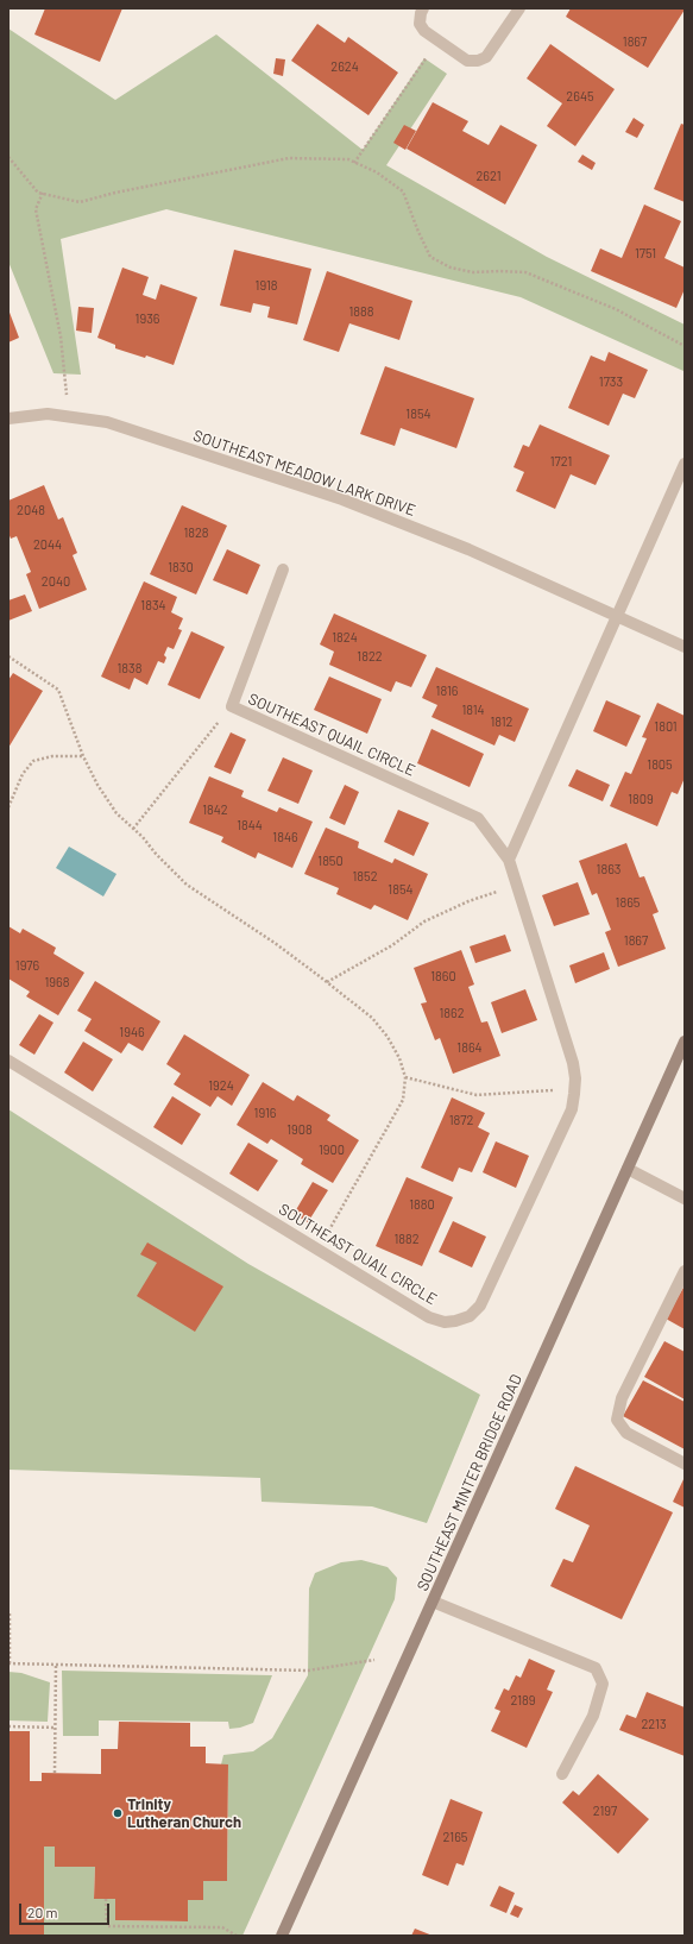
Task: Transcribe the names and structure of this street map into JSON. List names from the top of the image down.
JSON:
{
  "streets": {
    "main road": ["SOUTHEAST MINTER BRIDGE ROAD"],
    "street": ["SOUTHEAST MEADOW LARK DRIVE", "SOUTHEAST QUAIL CIRCLE"]
  },
  "places": ["Trinity Lutheran Church"],
  "house_numbers": [
    "1867",
    "2624",
    "2645",
    "2621",
    "1751",
    "1918",
    "1888",
    "1936",
    "1733",
    "1854",
    "1721",
    "2048",
    "1828",
    "2044",
    "1830",
    "2040",
    "1834",
    "1824",
    "1822",
    "1838",
    "1816",
    "1814",
    "1812",
    "1801",
    "1805",
    "1809",
    "1842",
    "1844",
    "1846",
    "1850",
    "1863",
    "1852",
    "1854",
    "1865",
    "1867",
    "1976",
    "1860",
    "1968",
    "1862",
    "1946",
    "1864",
    "1924",
    "1916",
    "1872",
    "1908",
    "1900",
    "1880",
    "1882",
    "2189",
    "2213",
    "2197",
    "2165"
  ],
  "scale_bar": "20 m"
}
